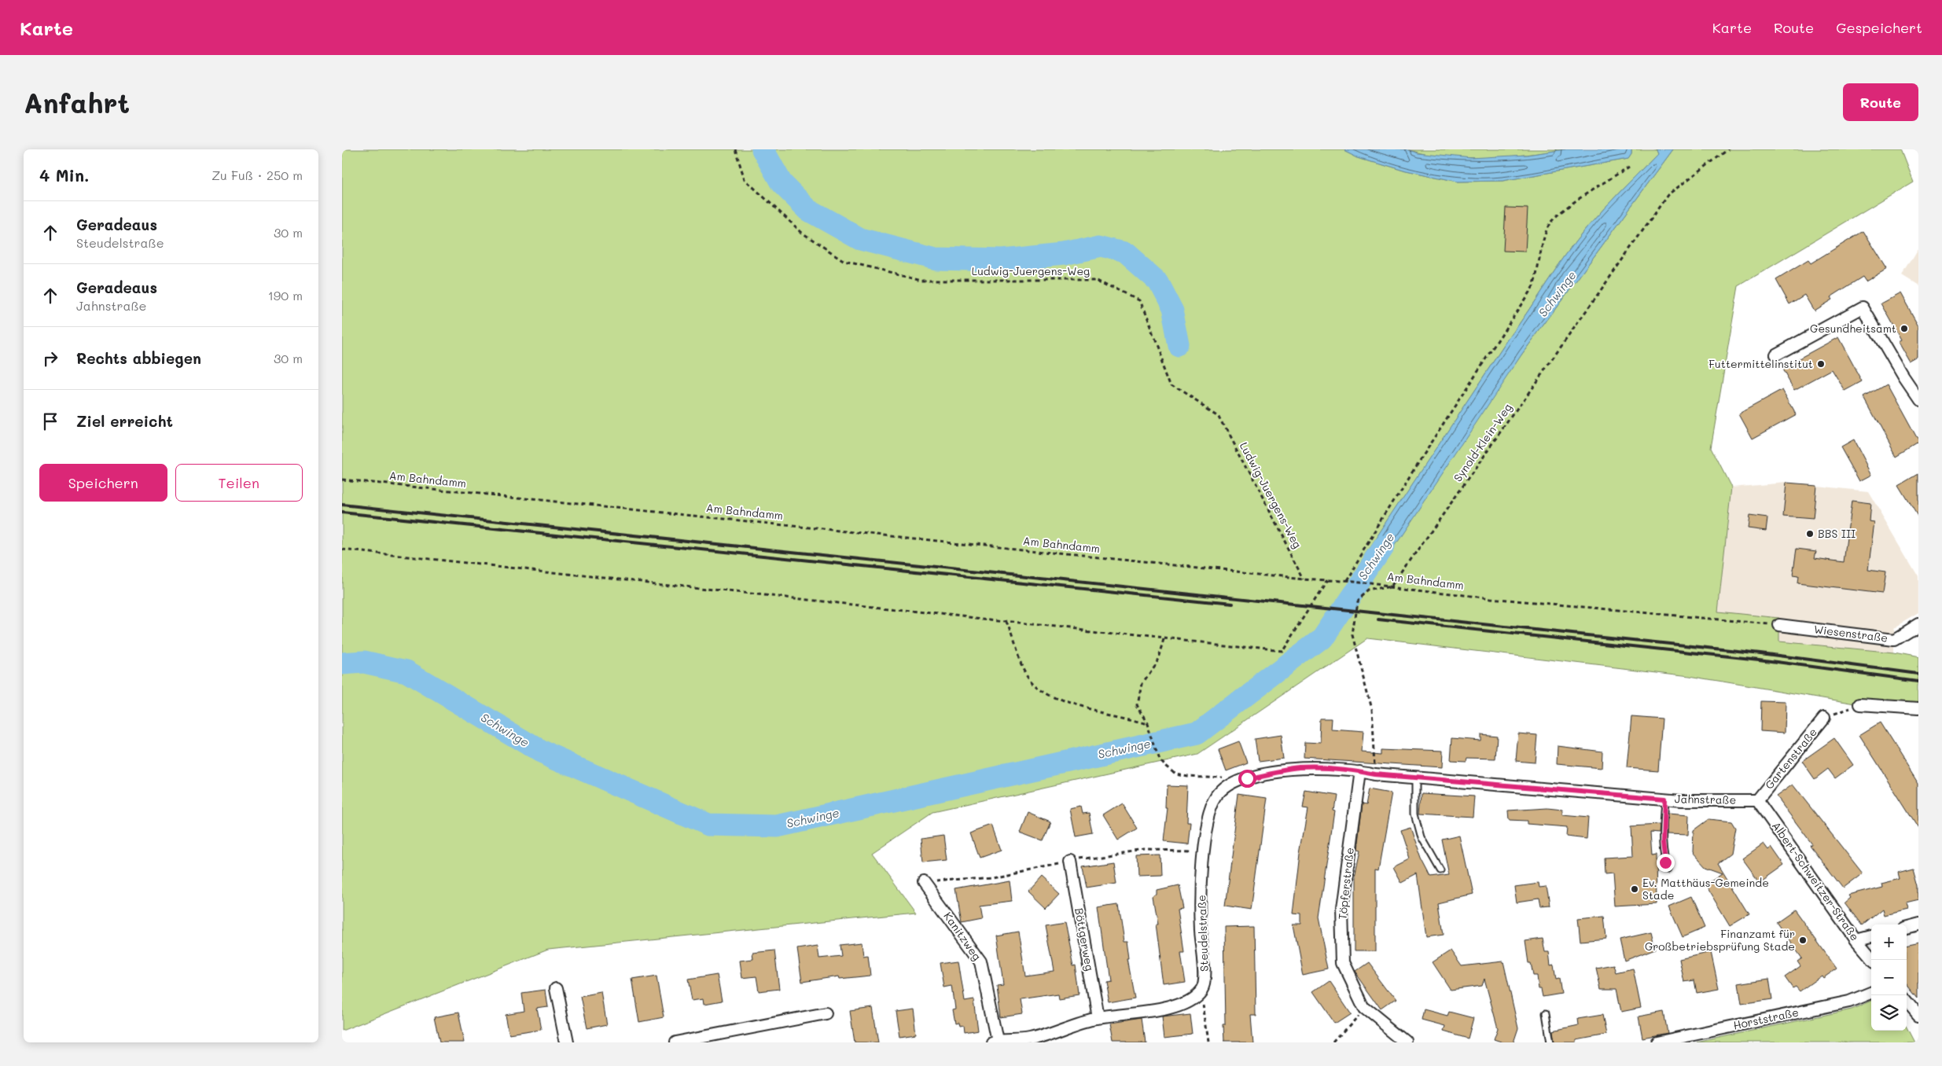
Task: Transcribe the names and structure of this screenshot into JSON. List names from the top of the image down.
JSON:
{
  "streets": {
    "street": [
      "Wiesenstraße",
      "Gartenstraße",
      "Jahnstraße",
      "Albert-Schweitzer-Straße",
      "Töpferstraße",
      "Steudelstraße",
      "Kanitzweg",
      "Böttgerweg",
      "Horststraße"
    ],
    "path": ["Ludwig-Juergens-Weg", "Synold-Klein-Weg", "Am Bahndamm"]
  },
  "crossings": [
    ["Ludwig-Juergens-Weg", "Am Bahndamm"],
    ["Synold-Klein-Weg", "Am Bahndamm"],
    ["Am Bahndamm", "Wiesenstraße"],
    ["Gartenstraße", "Jahnstraße"],
    ["Gartenstraße", "Albert-Schweitzer-Straße"],
    ["Jahnstraße", "Albert-Schweitzer-Straße"],
    ["Jahnstraße", "Töpferstraße"],
    ["Jahnstraße", "Steudelstraße"]
  ],
  "water": ["Schwinge"],
  "places": [
    "Gesundheitsamt",
    "Futtermittelinstitut",
    "BBS III",
    "Ev. Matthäus-Gemeinde Stade",
    "Finanzamt für Großbetriebsprüfung Stade"
  ],
  "page": {
    "header": "Karte",
    "nav": ["Karte", "Route", "Gespeichert"],
    "buttons": [
      "Route",
      ["Speichern", "Teilen"]
    ],
    "title": "Anfahrt",
    "heading": ["4 Min.", "Zu Fuß · 250 m"],
    "list": [
      ["Geradeaus", "Steudelstraße", "30 m"],
      ["Geradeaus", "Jahnstraße", "190 m"],
      ["Rechts abbiegen", "30 m"],
      "Ziel erreicht"
    ],
    "map_buttons": ["+", "−"]
  }
}
